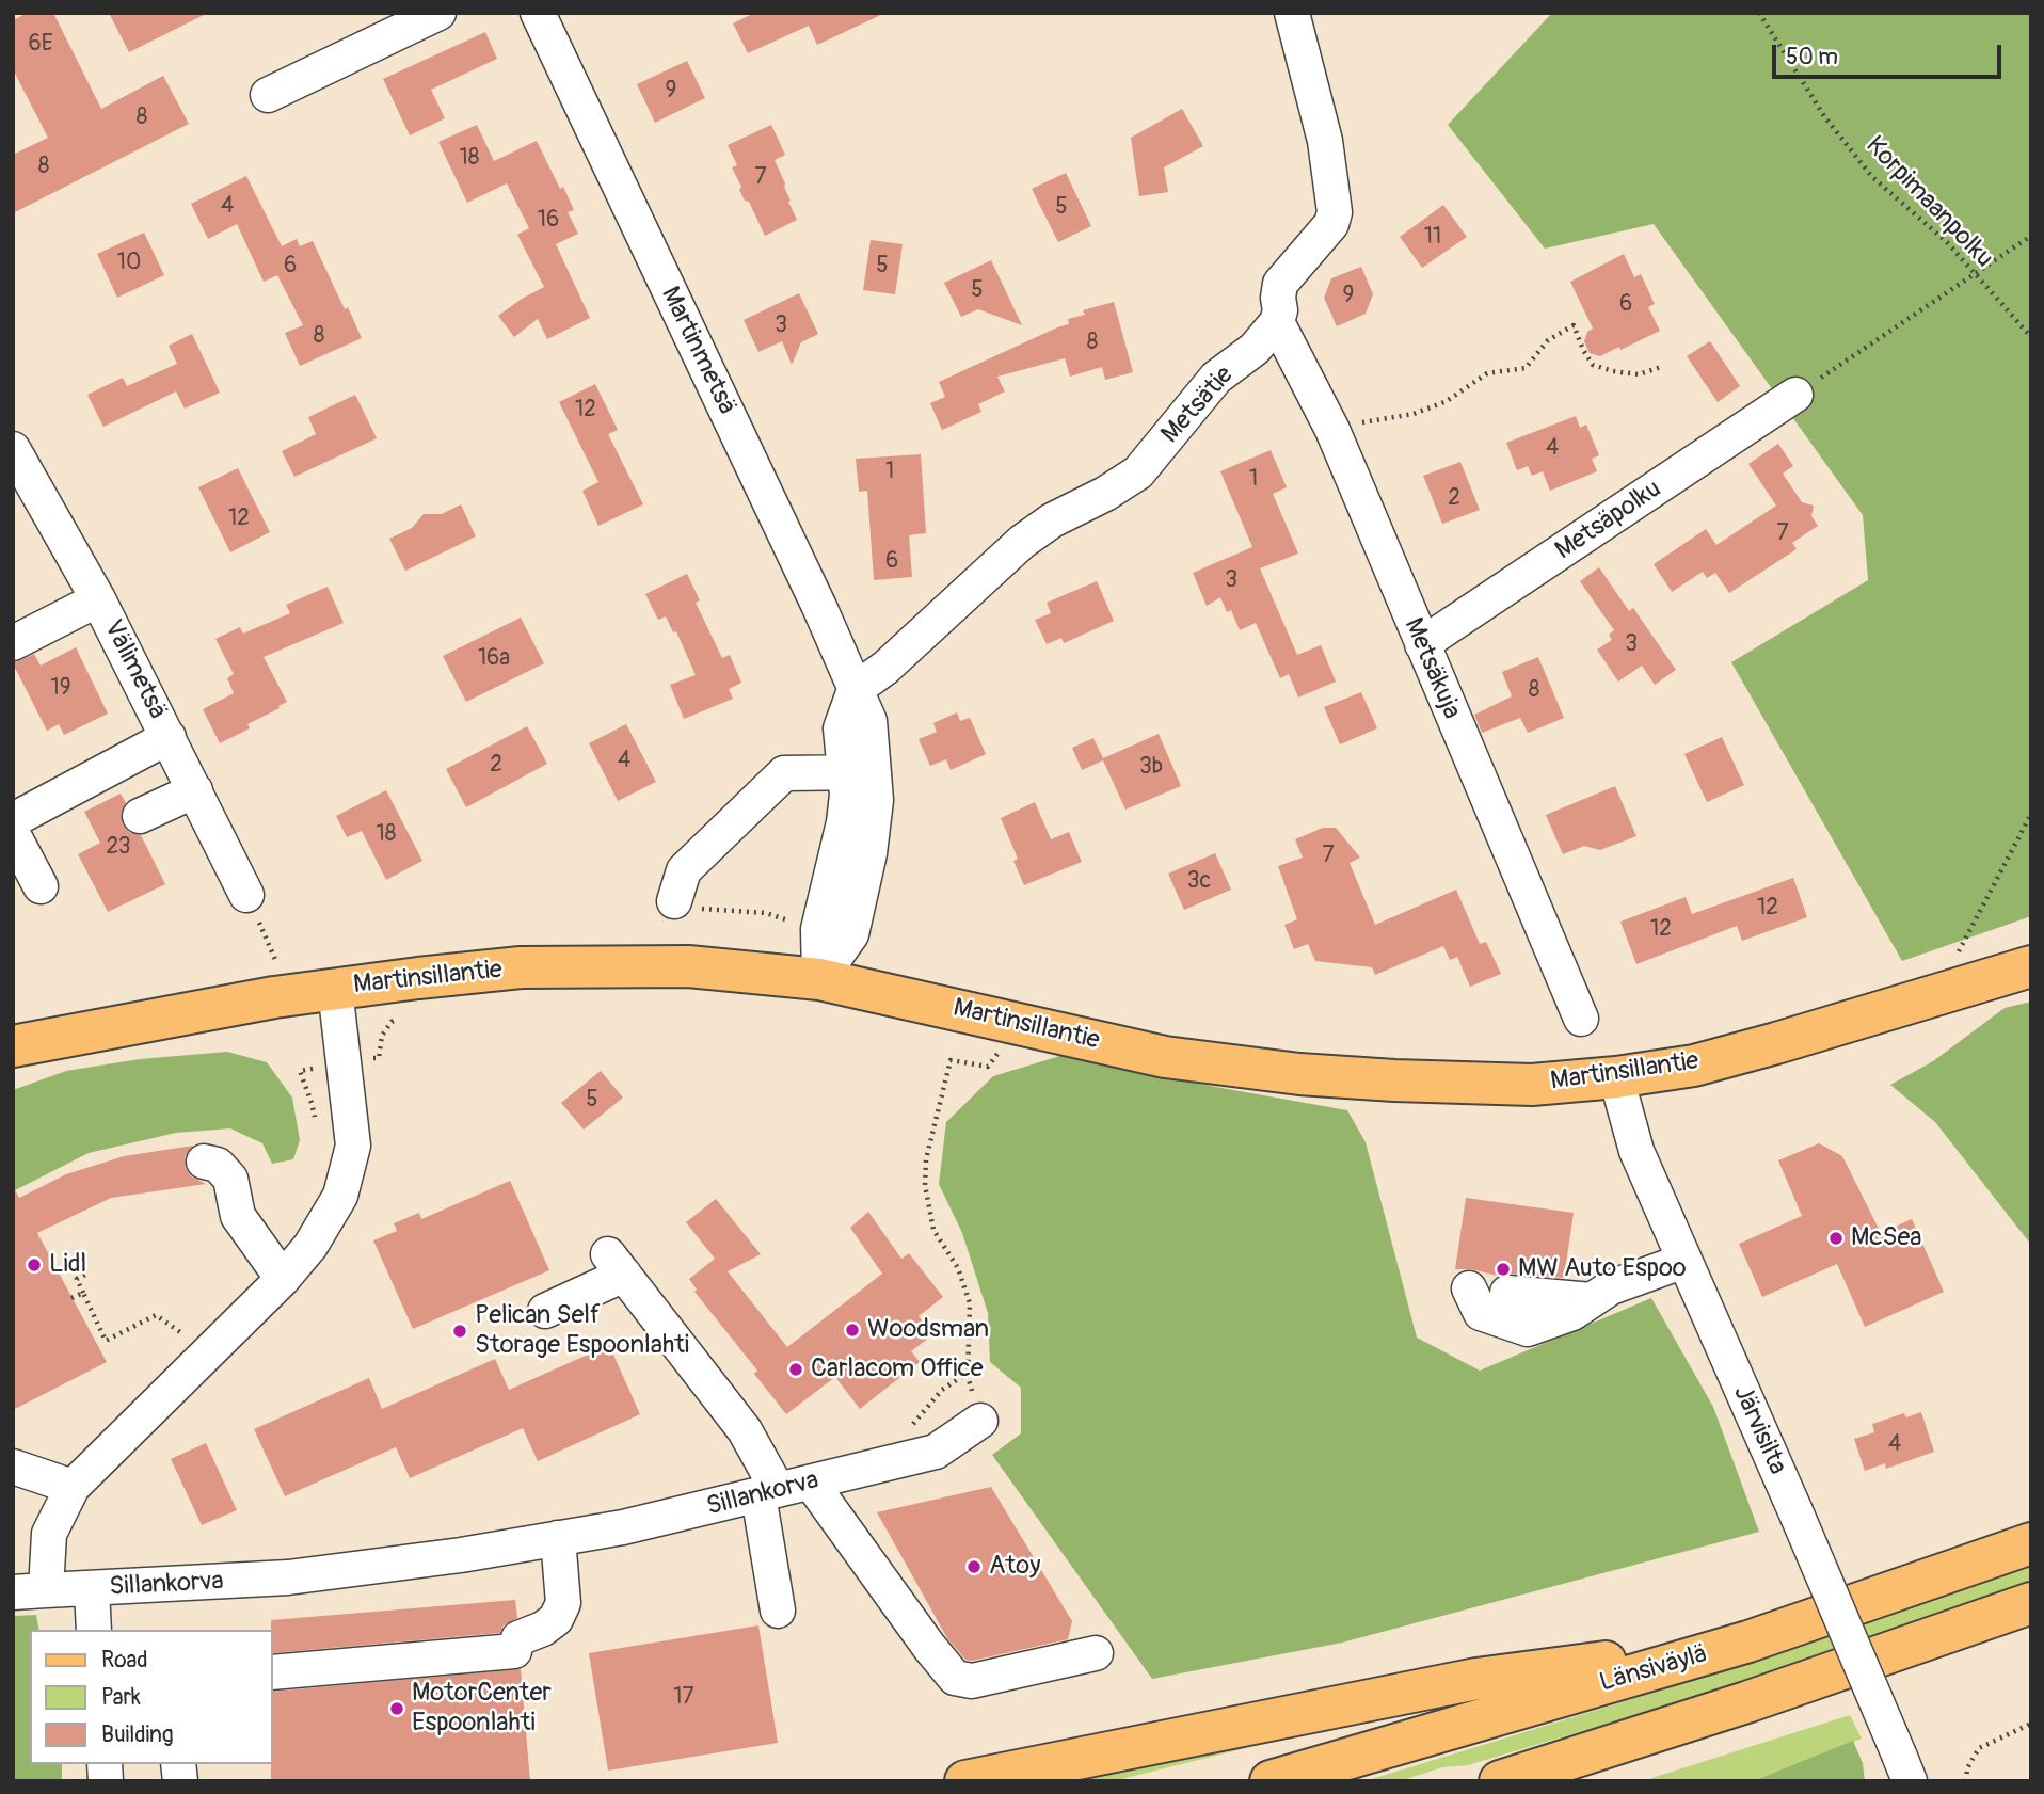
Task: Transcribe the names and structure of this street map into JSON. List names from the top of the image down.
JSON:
{
  "streets": {
    "main road": ["Martinsillantie", "Länsiväylä"],
    "street": [
      "Martinmetsä",
      "Metsätie",
      "Metsäpolku",
      "Metsäkuja",
      "Välimetsä",
      "Järvisilta",
      "Sillankorva"
    ],
    "path": ["Korpimaanpolku"]
  },
  "crossings": [
    ["Martinmetsä", "Metsätie"],
    ["Martinmetsä", "Martinsillantie"],
    ["Metsätie", "Metsäkuja"],
    ["Metsäpolku", "Metsäkuja"],
    ["Martinsillantie", "Järvisilta"],
    ["Martinsillantie", "Sillankorva"]
  ],
  "places": [
    "McSea",
    "Lidl",
    "MW Auto Espoo",
    "Woodsman",
    "Pelican Self Storage Espoonlahti",
    "Carlacom Office",
    "Atoy",
    "MotorCenter Espoonlahti"
  ],
  "house_numbers": [
    "6E",
    "9",
    "8",
    "18",
    "8",
    "7",
    "4",
    "5",
    "16",
    "11",
    "10",
    "6",
    "5",
    "5",
    "9",
    "6",
    "3",
    "8",
    "8",
    "12",
    "4",
    "1",
    "1",
    "2",
    "12",
    "7",
    "6",
    "3",
    "3",
    "16a",
    "19",
    "8",
    "4",
    "2",
    "3b",
    "18",
    "23",
    "7",
    "3c",
    "12",
    "12",
    "5",
    "4",
    "17"
  ],
  "legend": ["Road", "Park", "Building"],
  "scale_bar": "50 m"
}
